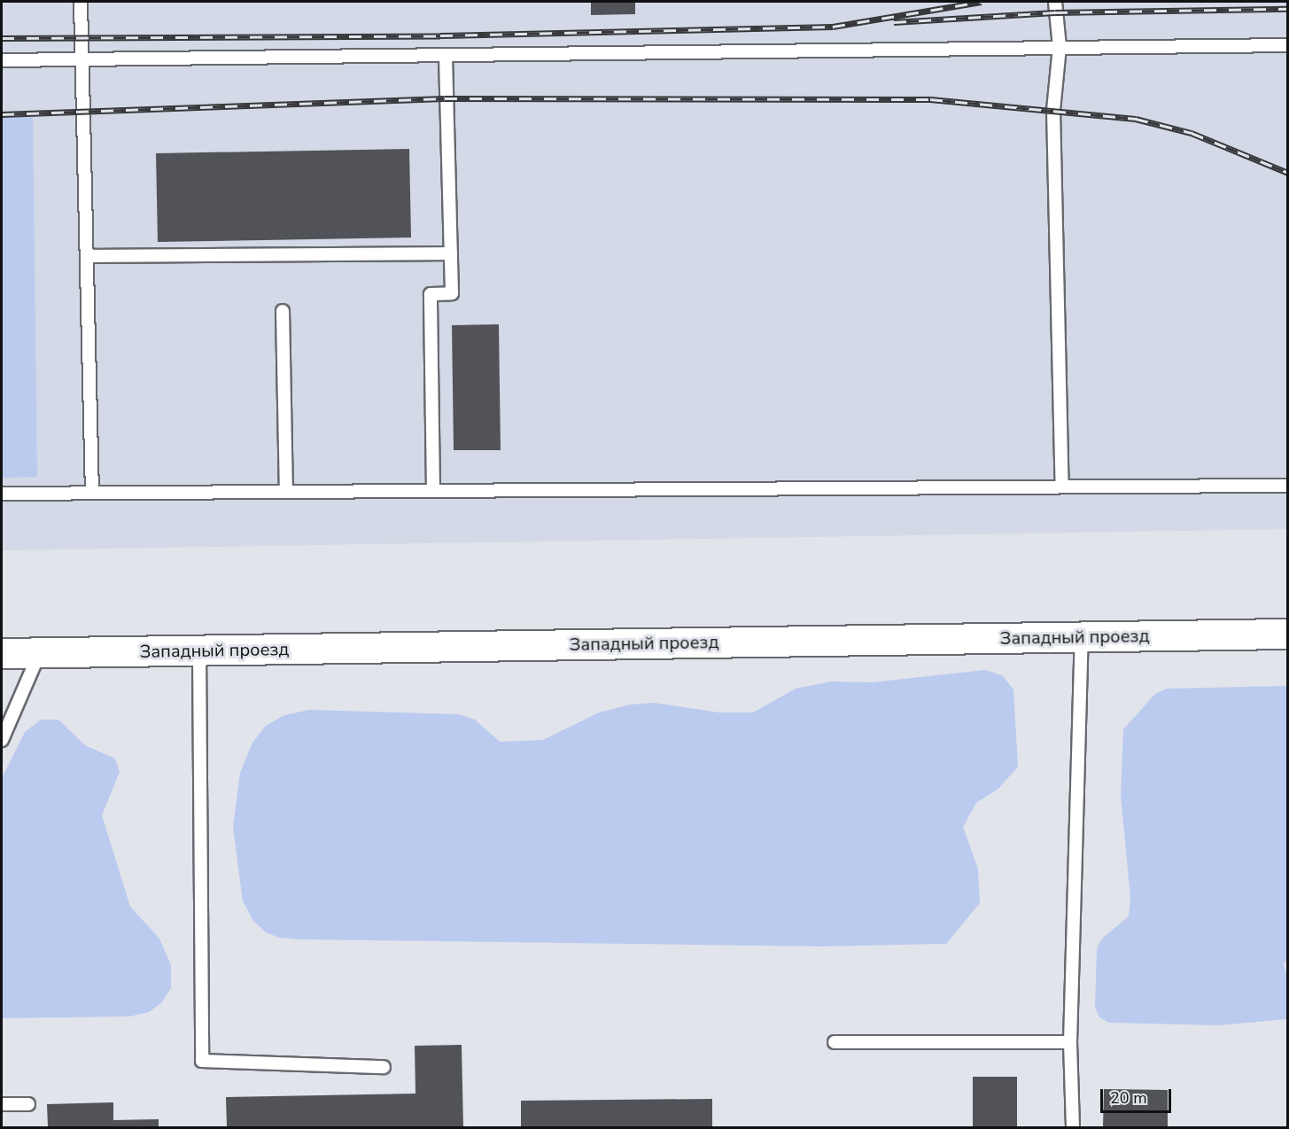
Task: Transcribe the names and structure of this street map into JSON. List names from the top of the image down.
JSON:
{
  "streets": {
    "main road": ["Западный проезд"]
  },
  "scale_bar": "20 m"
}
